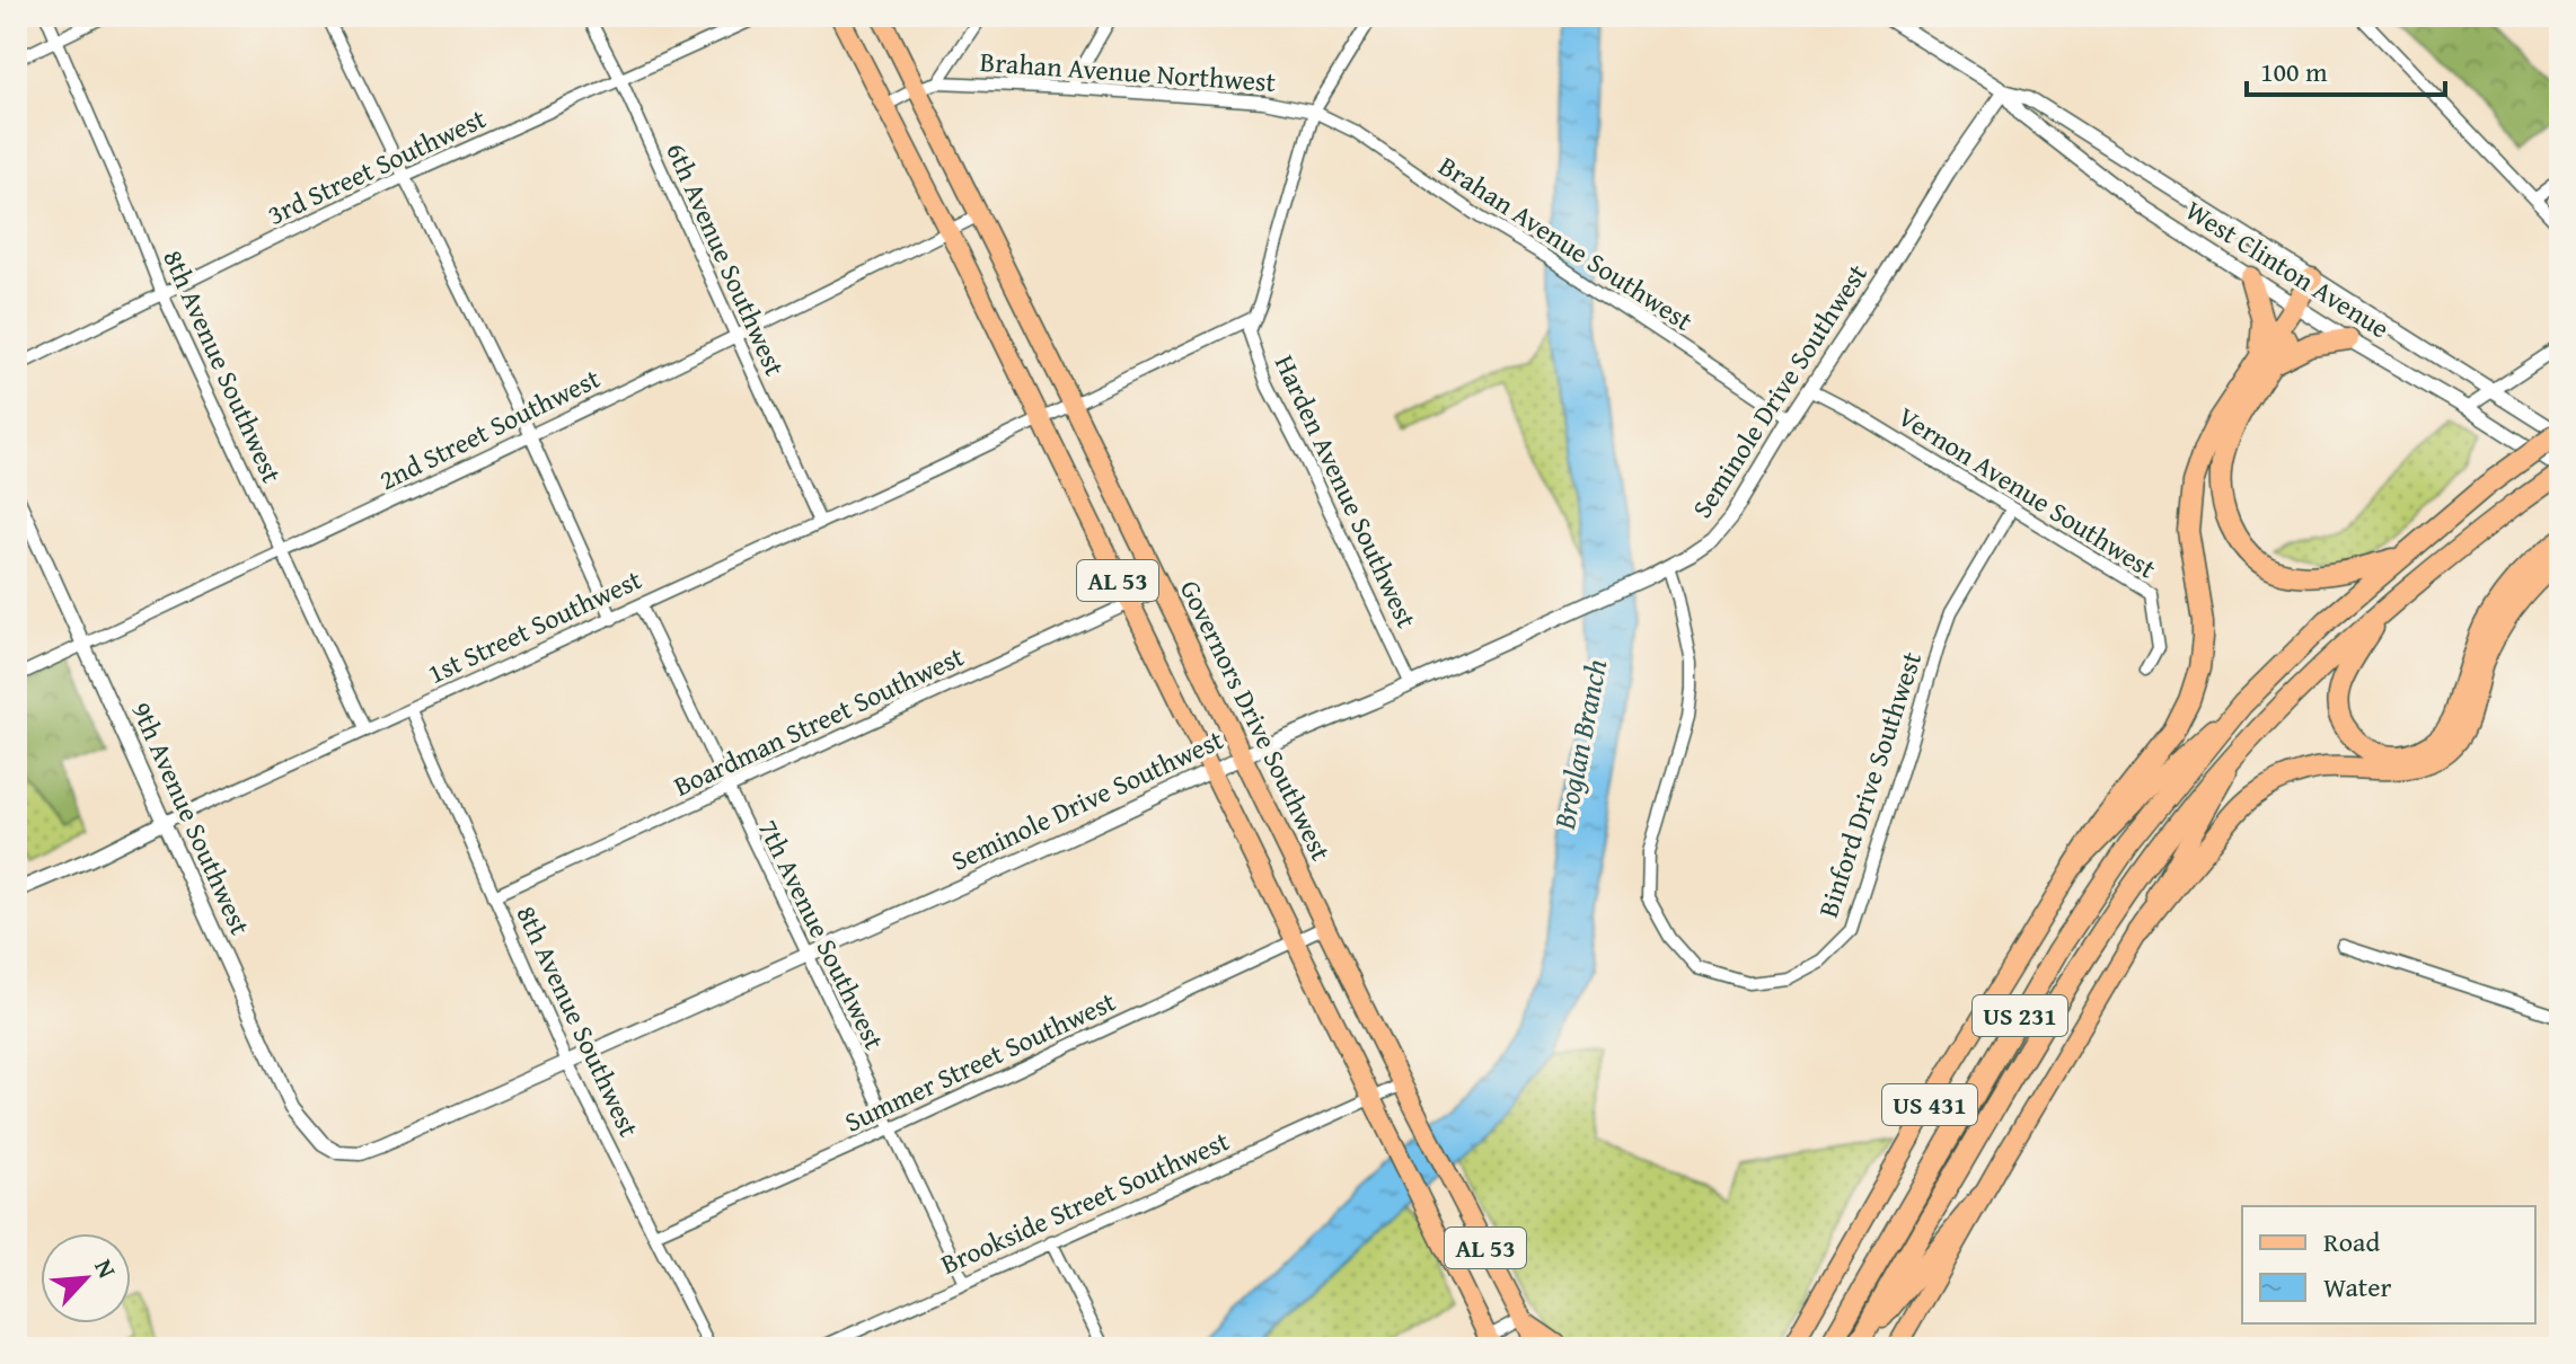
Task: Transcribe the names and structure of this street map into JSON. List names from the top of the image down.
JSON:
{
  "streets": {
    "highway": ["US 231"],
    "main road": ["AL 53", "Governors Drive Southwest", "US 431"],
    "street": [
      "Brahan Avenue Northwest",
      "3rd Street Southwest",
      "Brahan Avenue Southwest",
      "6th Avenue Southwest",
      "West Clinton Avenue",
      "8th Avenue Southwest",
      "Seminole Drive Southwest",
      "2nd Street Southwest",
      "Harden Avenue Southwest",
      "Vernon Avenue Southwest",
      "1st Street Southwest",
      "Boardman Street Southwest",
      "Binford Drive Southwest",
      "9th Avenue Southwest",
      "7th Avenue Southwest",
      "Summer Street Southwest",
      "Brookside Street Southwest"
    ]
  },
  "crossings": [
    ["Brahan Avenue Northwest", "Brahan Avenue Southwest"],
    ["Brahan Avenue Northwest", "AL 53"],
    ["Brahan Avenue Northwest", "Governors Drive Southwest"],
    ["3rd Street Southwest", "6th Avenue Southwest"],
    ["3rd Street Southwest", "8th Avenue Southwest"],
    ["Brahan Avenue Southwest", "Seminole Drive Southwest"],
    ["6th Avenue Southwest", "2nd Street Southwest"],
    ["6th Avenue Southwest", "1st Street Southwest"],
    ["West Clinton Avenue", "Seminole Drive Southwest"],
    ["West Clinton Avenue", "US 231"],
    ["8th Avenue Southwest", "Seminole Drive Southwest"],
    ["8th Avenue Southwest", "2nd Street Southwest"],
    ["8th Avenue Southwest", "1st Street Southwest"],
    ["8th Avenue Southwest", "Boardman Street Southwest"],
    ["8th Avenue Southwest", "Summer Street Southwest"],
    ["Seminole Drive Southwest", "Harden Avenue Southwest"],
    ["Seminole Drive Southwest", "Vernon Avenue Southwest"],
    ["Seminole Drive Southwest", "AL 53"],
    ["Seminole Drive Southwest", "Governors Drive Southwest"],
    ["Seminole Drive Southwest", "Binford Drive Southwest"],
    ["Seminole Drive Southwest", "9th Avenue Southwest"],
    ["Seminole Drive Southwest", "7th Avenue Southwest"],
    ["2nd Street Southwest", "AL 53"],
    ["2nd Street Southwest", "Governors Drive Southwest"],
    ["2nd Street Southwest", "9th Avenue Southwest"],
    ["Harden Avenue Southwest", "1st Street Southwest"],
    ["Vernon Avenue Southwest", "Binford Drive Southwest"],
    ["AL 53", "1st Street Southwest"],
    ["AL 53", "Boardman Street Southwest"],
    ["AL 53", "Summer Street Southwest"],
    ["AL 53", "Brookside Street Southwest"],
    ["1st Street Southwest", "Governors Drive Southwest"],
    ["1st Street Southwest", "9th Avenue Southwest"],
    ["1st Street Southwest", "7th Avenue Southwest"],
    ["Governors Drive Southwest", "Boardman Street Southwest"],
    ["Governors Drive Southwest", "Summer Street Southwest"],
    ["Governors Drive Southwest", "Brookside Street Southwest"],
    ["Boardman Street Southwest", "7th Avenue Southwest"],
    ["7th Avenue Southwest", "Summer Street Southwest"],
    ["7th Avenue Southwest", "Brookside Street Southwest"],
    ["US 231", "US 431"]
  ],
  "water": ["Broglan Branch"],
  "legend": ["Road", "Water"],
  "scale_bar": "100 m",
  "north": "top right"
}
